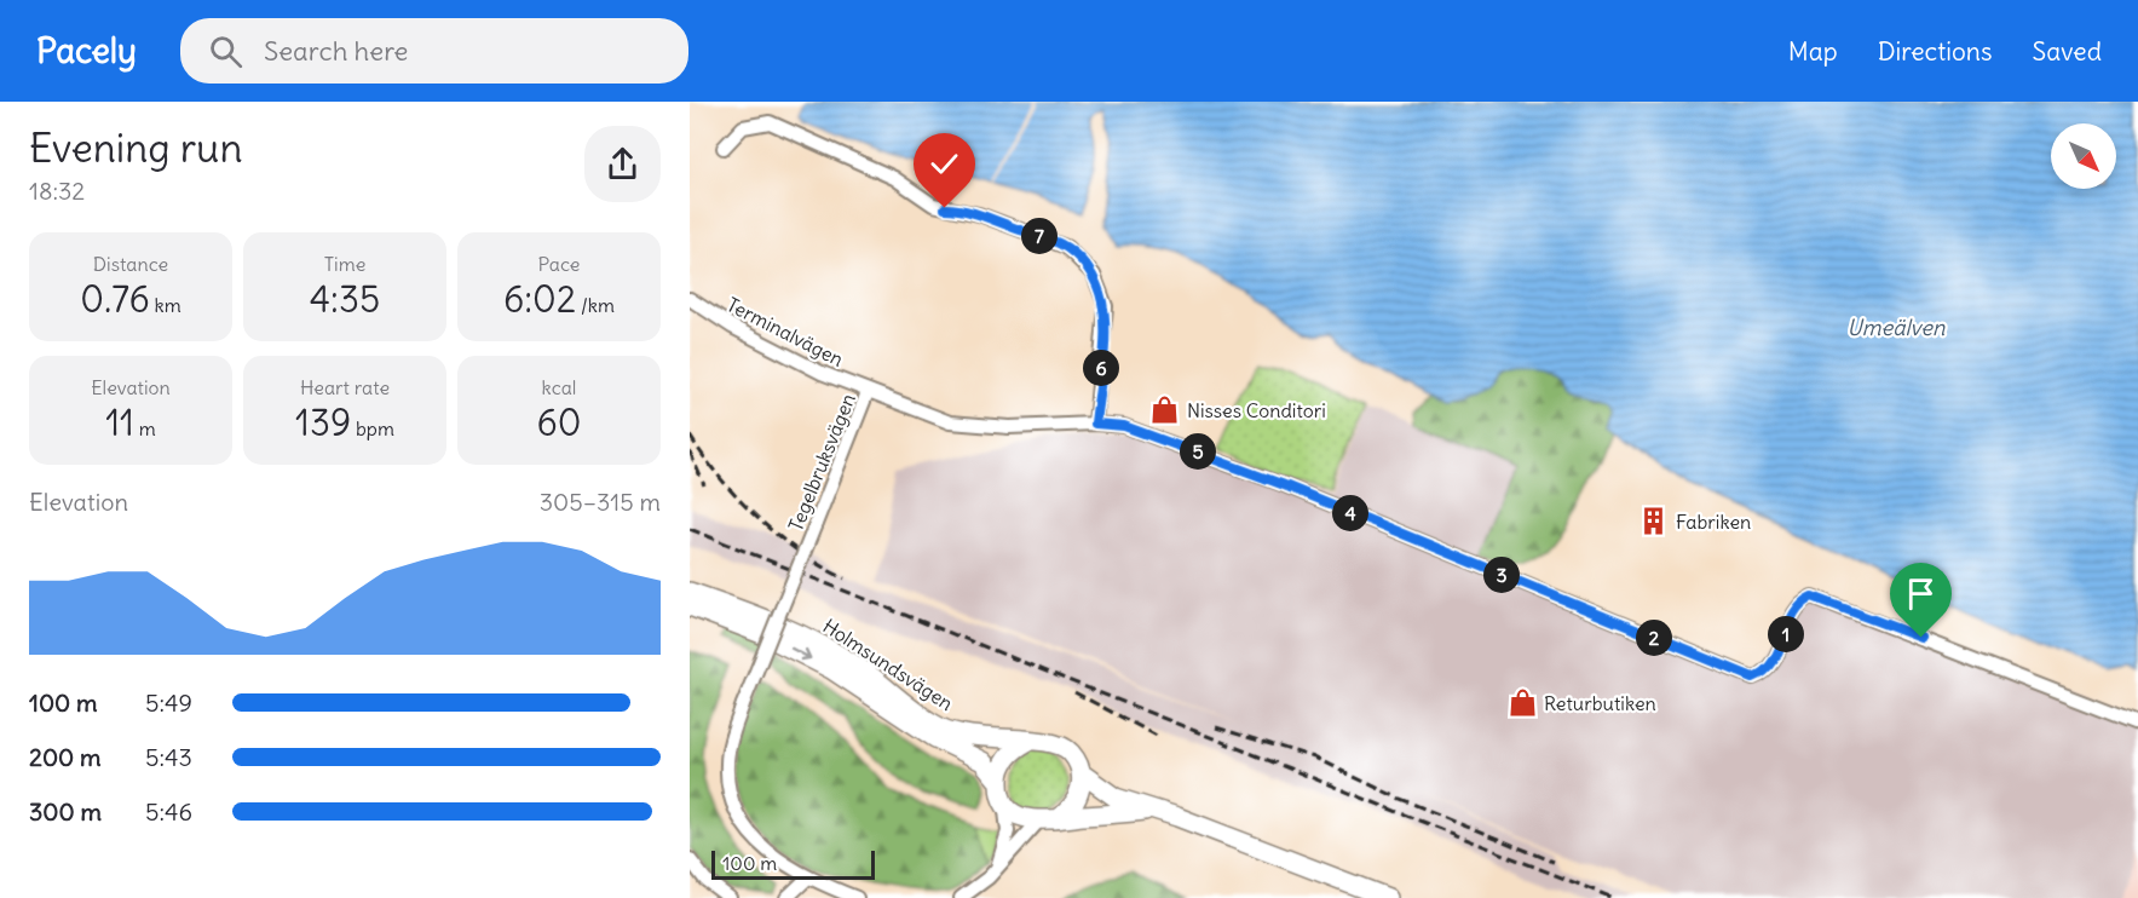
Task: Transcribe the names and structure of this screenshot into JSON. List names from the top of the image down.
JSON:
{
  "streets": {
    "main road": ["Holmsundsvägen"],
    "street": ["Terminalvägen", "Tegelbruksvägen"]
  },
  "crossings": [
    ["Terminalvägen", "Tegelbruksvägen"]
  ],
  "water": ["Umeälven"],
  "places": {
    "shop": ["Nisses Conditori", "Returbutiken"],
    "building": ["Fabriken"]
  },
  "scale_bar": "100 m",
  "north": "bottom right",
  "page": {
    "header": "Pacely",
    "search": "Search here",
    "nav": ["Map", "Directions", "Saved"],
    "heading": ["Evening run", "18:32"],
    "pins": [
      "7",
      "6",
      "5",
      "4",
      "3",
      "1",
      "2"
    ],
    "stats": [
      ["Distance", "0.76 km"],
      ["Time", "4:35"],
      ["Pace", "6:02 /km"],
      ["Elevation", "11 m"],
      ["Heart rate", "139 bpm"],
      ["kcal", "60"]
    ],
    "chart": ["Elevation", "305–315 m"],
    "list": [
      {
        "name": "100 m",
        "note": "5:49"
      },
      {
        "name": "200 m",
        "note": "5:43"
      },
      {
        "name": "300 m",
        "note": "5:46"
      }
    ],
    "scale": "100 m"
  }
}
